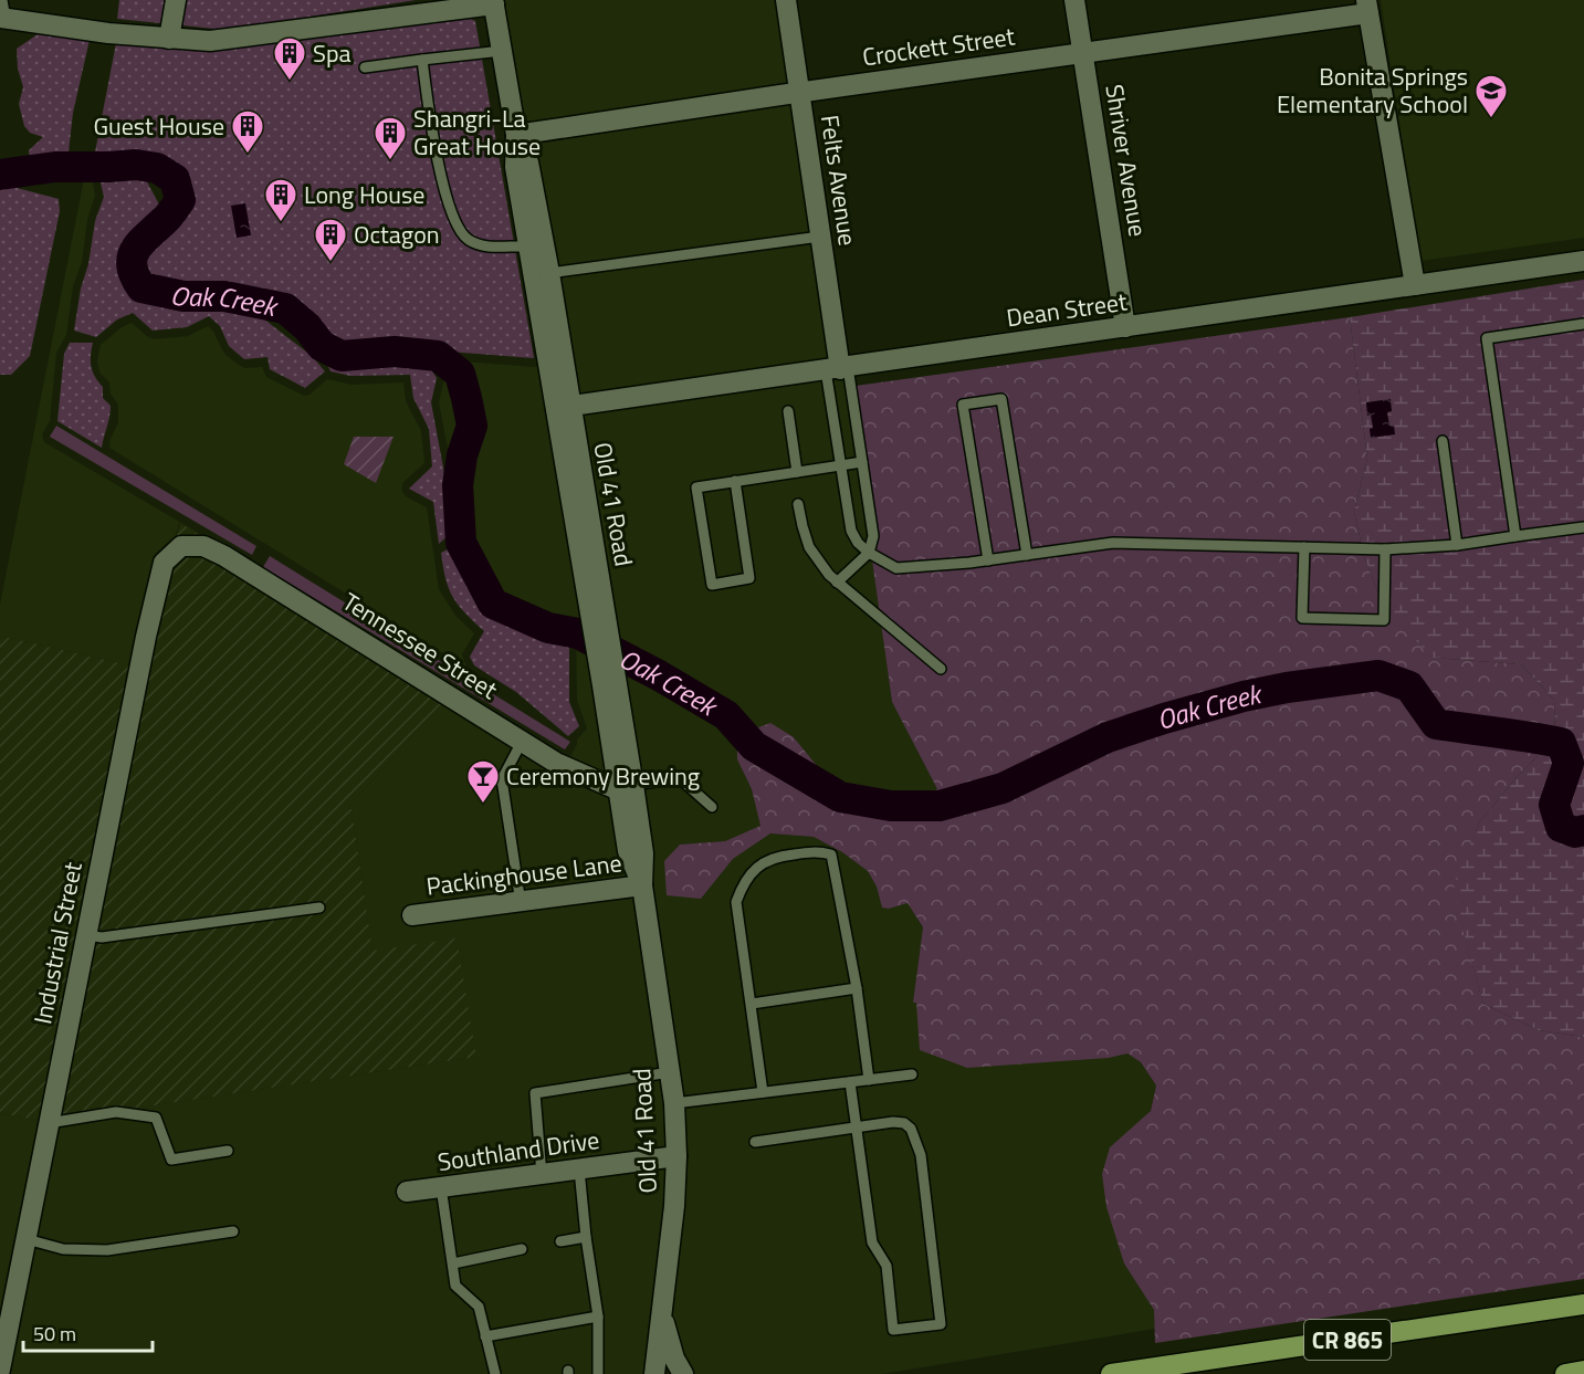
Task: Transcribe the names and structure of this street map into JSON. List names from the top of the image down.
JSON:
{
  "streets": {
    "main road": ["CR 865"],
    "street": [
      "Crockett Street",
      "Shriver Avenue",
      "Felts Avenue",
      "Dean Street",
      "Old 41 Road",
      "Tennessee Street",
      "Packinghouse Lane",
      "Industrial Street",
      "Southland Drive"
    ]
  },
  "crossings": [
    ["Crockett Street", "Shriver Avenue"],
    ["Crockett Street", "Felts Avenue"],
    ["Crockett Street", "Old 41 Road"],
    ["Shriver Avenue", "Dean Street"],
    ["Felts Avenue", "Dean Street"],
    ["Dean Street", "Old 41 Road"],
    ["Old 41 Road", "Tennessee Street"],
    ["Old 41 Road", "Packinghouse Lane"],
    ["Old 41 Road", "Southland Drive"],
    ["Tennessee Street", "Industrial Street"]
  ],
  "water": ["Oak Creek"],
  "places": {
    "building": [
      "Spa",
      "Guest House",
      "Shangri-La Great House",
      "Long House",
      "Octagon"
    ],
    "school or university": ["Bonita Springs Elementary School"],
    "bar": ["Ceremony Brewing"]
  },
  "scale_bar": "50 m"
}
